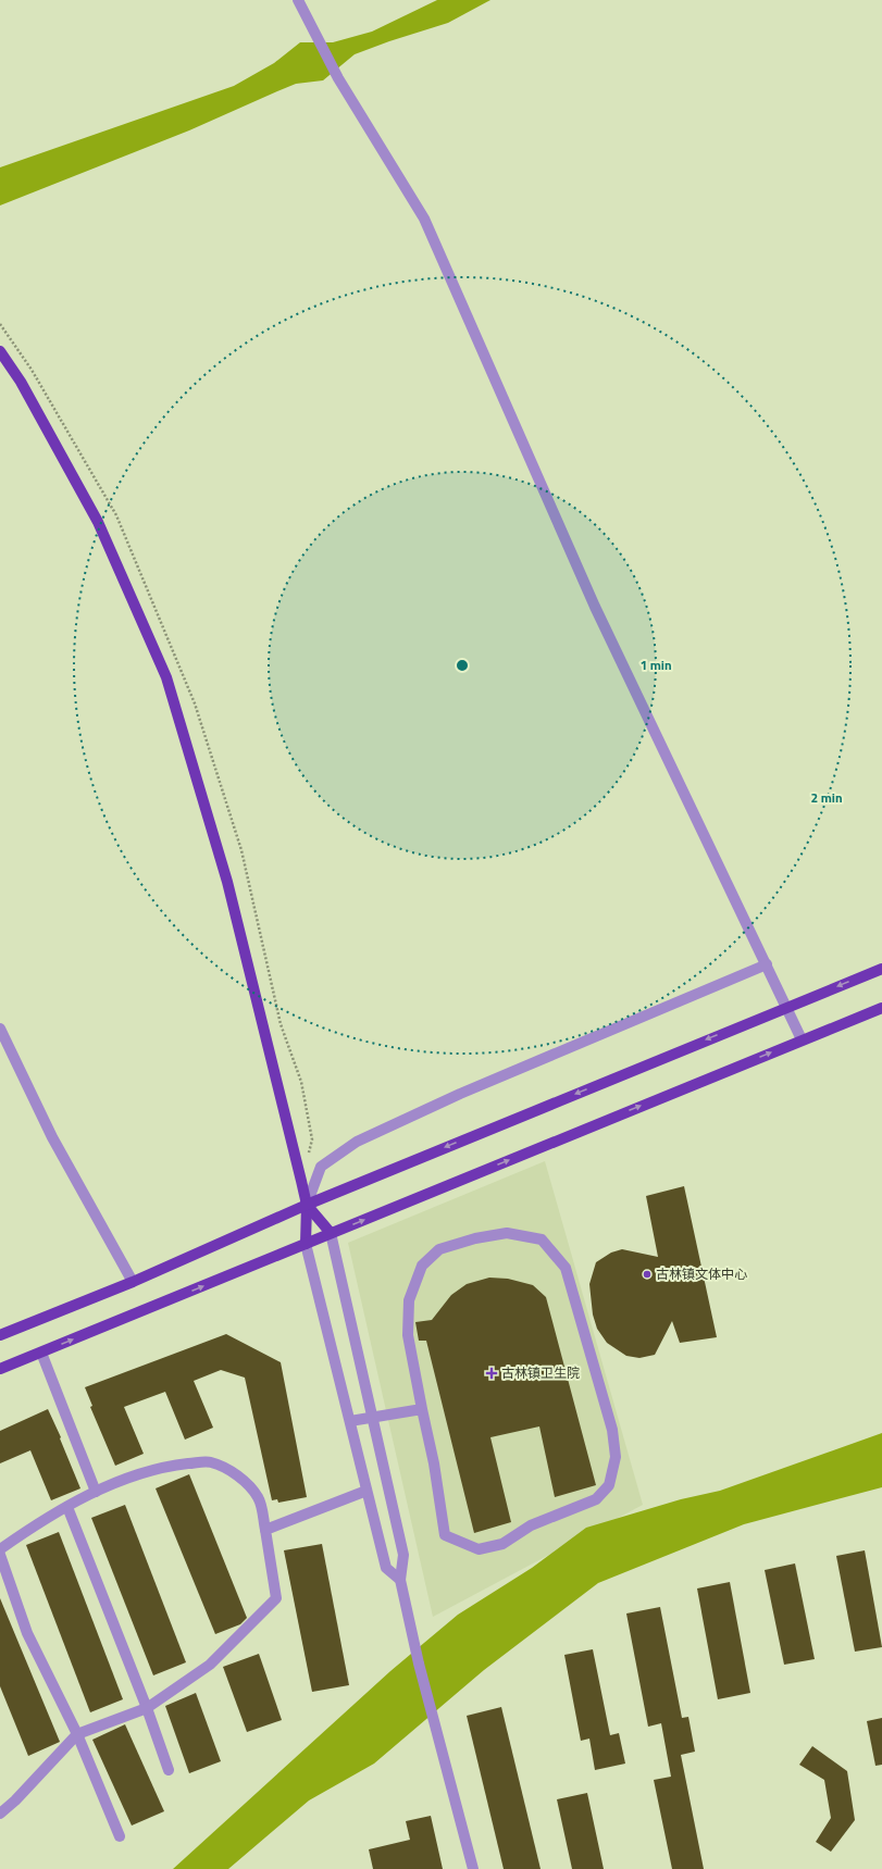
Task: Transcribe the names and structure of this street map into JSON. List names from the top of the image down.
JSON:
{
  "places": {
    "other": ["古林镇文体中心"],
    "health": ["古林镇卫生院"]
  },
  "rings": ["1 min", "2 min"]
}
